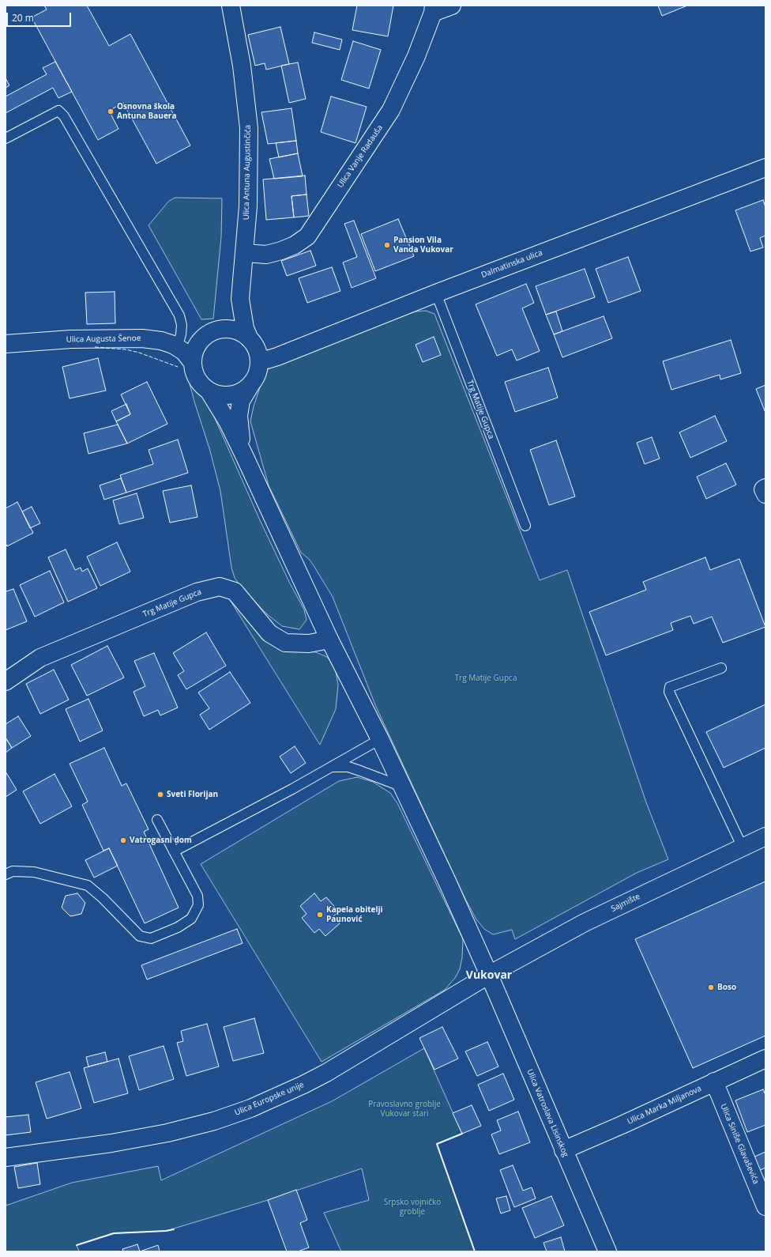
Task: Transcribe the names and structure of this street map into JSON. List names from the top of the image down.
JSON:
{
  "streets": {
    "main road": [
      "Ulica Vanje Radauša",
      "Ulica Antuna Augustinčića",
      "Dalmatinska ulica",
      "Ulica Augusta Šenoe",
      "Trg Matije Gupca",
      "Sajmište",
      "Ulica Europske unije",
      "Ulica Marka Miljanova",
      "Ulica Vatroslava Lisinskog",
      "Ulica Siniše Glavaševića"
    ]
  },
  "crossings": [
    ["Ulica Vanje Radauša", "Ulica Antuna Augustinčića"],
    ["Ulica Antuna Augustinčića", "Dalmatinska ulica"],
    ["Ulica Antuna Augustinčića", "Ulica Augusta Šenoe"],
    ["Dalmatinska ulica", "Ulica Augusta Šenoe"],
    ["Dalmatinska ulica", "Trg Matije Gupca"],
    ["Sajmište", "Ulica Europske unije"],
    ["Sajmište", "Ulica Vatroslava Lisinskog"],
    ["Ulica Europske unije", "Ulica Vatroslava Lisinskog"],
    ["Ulica Marka Miljanova", "Ulica Vatroslava Lisinskog"],
    ["Ulica Marka Miljanova", "Ulica Siniše Glavaševića"]
  ],
  "districts": ["Vukovar"],
  "parks": ["Trg Matije Gupca", "Pravoslavno groblje Vukovar stari", "Srpsko vojničko groblje"],
  "places": [
    "Osnovna škola Antuna Bauera",
    "Pansion Vila Vanda Vukovar",
    "Sveti Florijan",
    "Vatrogasni dom",
    "Kapela obitelji Paunović",
    "Boso"
  ],
  "scale_bar": "20 m"
}
